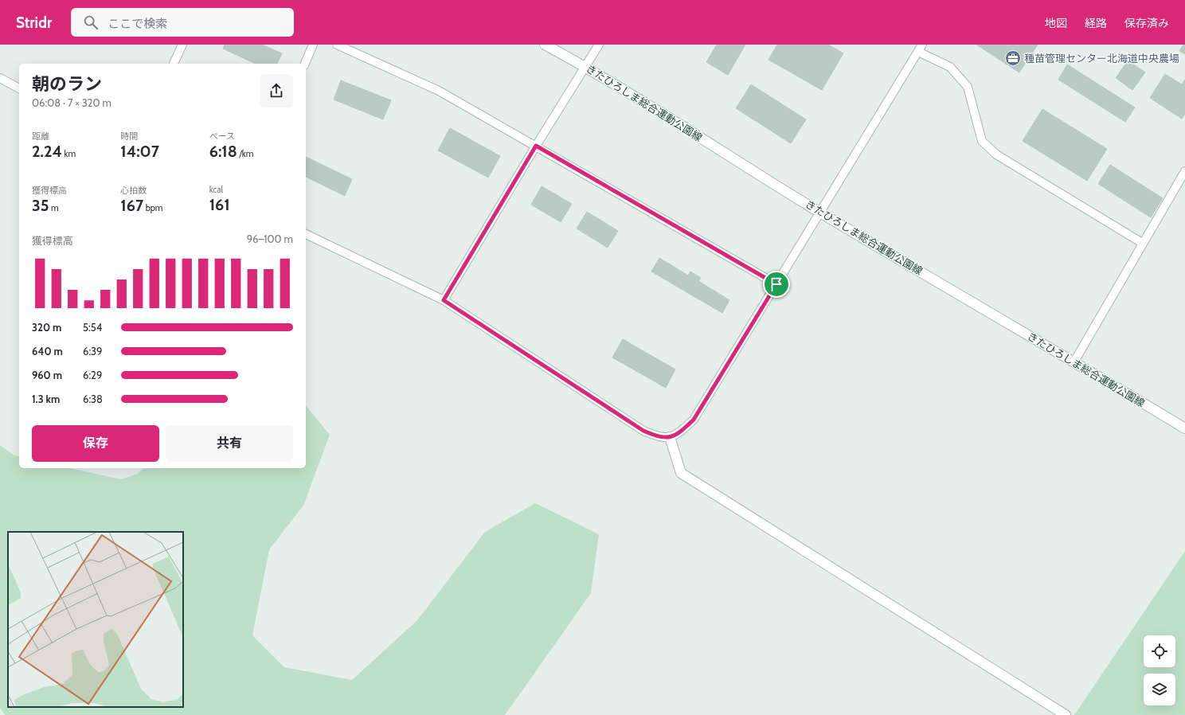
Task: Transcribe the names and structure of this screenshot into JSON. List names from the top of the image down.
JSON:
{
  "streets": {
    "main road": ["きたひろしま総合運動公園線"]
  },
  "places": {
    "office": ["種苗管理センター北海道中央農場"]
  },
  "page": {
    "header": "Stridr",
    "search": "ここで検索",
    "nav": ["地図", "経路", "保存済み"],
    "heading": ["朝のラン", "06:08 · 7 × 320 m"],
    "stats": [
      ["距離", "2.24 km"],
      ["時間", "14:07"],
      ["ペース", "6:18 /km"],
      ["獲得標高", "35 m"],
      ["心拍数", "167 bpm"],
      ["kcal", "161"]
    ],
    "chart": ["獲得標高", "96–100 m"],
    "list": [
      {
        "name": "320 m",
        "note": "5:54"
      },
      {
        "name": "640 m",
        "note": "6:39"
      },
      {
        "name": "960 m",
        "note": "6:29"
      },
      {
        "name": "1.3 km",
        "note": "6:38"
      }
    ],
    "buttons": ["保存", "共有"]
  }
}
